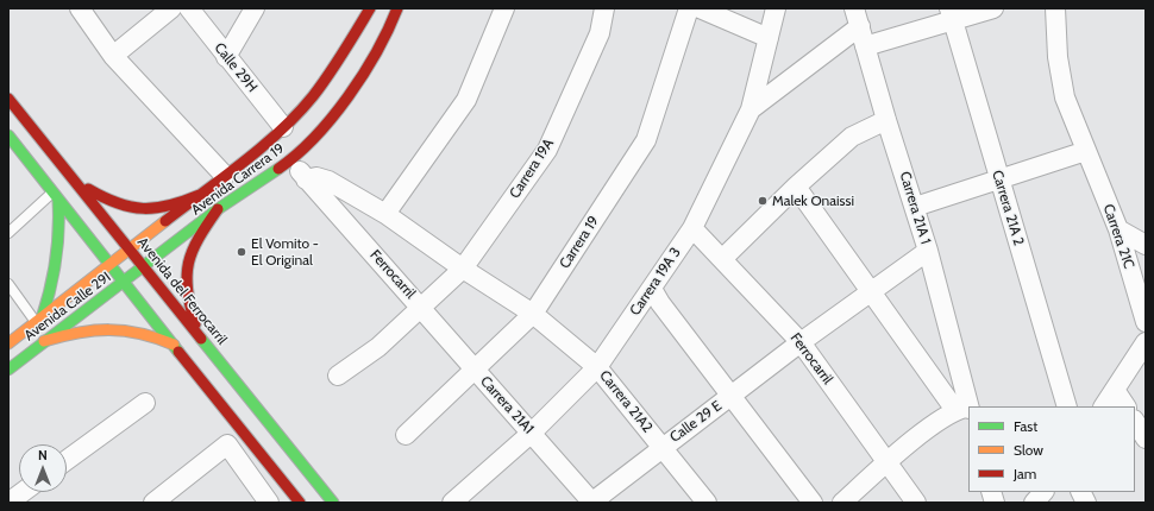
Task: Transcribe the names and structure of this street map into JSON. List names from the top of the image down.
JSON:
{
  "streets": {
    "main road": ["Avenida Carrera 19", "Avenida del Ferrocarril", "Avenida Calle 29I"],
    "street": [
      "Calle 29H",
      "Carrera 19A",
      "Carrera 21A 1",
      "Carrera 21A 2",
      "Carrera 21C",
      "Carrera 19",
      "Ferrocarril",
      "Carrera 19A 3",
      "Carrera 21A2",
      "Carrera 21A1",
      "Calle 29 E"
    ]
  },
  "crossings": [
    ["Calle 29H", "Avenida Carrera 19"],
    ["Carrera 19A", "Ferrocarril"],
    ["Carrera 19A", "Carrera 21A2"],
    ["Carrera 19A", "Carrera 21A1"],
    ["Avenida Carrera 19", "Ferrocarril"],
    ["Avenida Carrera 19", "Avenida del Ferrocarril"],
    ["Avenida Carrera 19", "Avenida Calle 29I"],
    ["Carrera 19", "Carrera 21A2"],
    ["Carrera 19", "Carrera 21A1"],
    ["Ferrocarril", "Carrera 19A 3"],
    ["Ferrocarril", "Carrera 21A2"],
    ["Ferrocarril", "Carrera 21A1"],
    ["Ferrocarril", "Calle 29 E"],
    ["Carrera 19A 3", "Carrera 21A2"],
    ["Carrera 19A 3", "Carrera 21A1"],
    ["Avenida del Ferrocarril", "Avenida Calle 29I"],
    ["Carrera 21A2", "Calle 29 E"],
    ["Carrera 21A1", "Calle 29 E"]
  ],
  "places": ["Malek Onaissi", "El Vomito - El Original"],
  "legend": ["Fast", "Slow", "Jam"],
  "north": "top"
}
